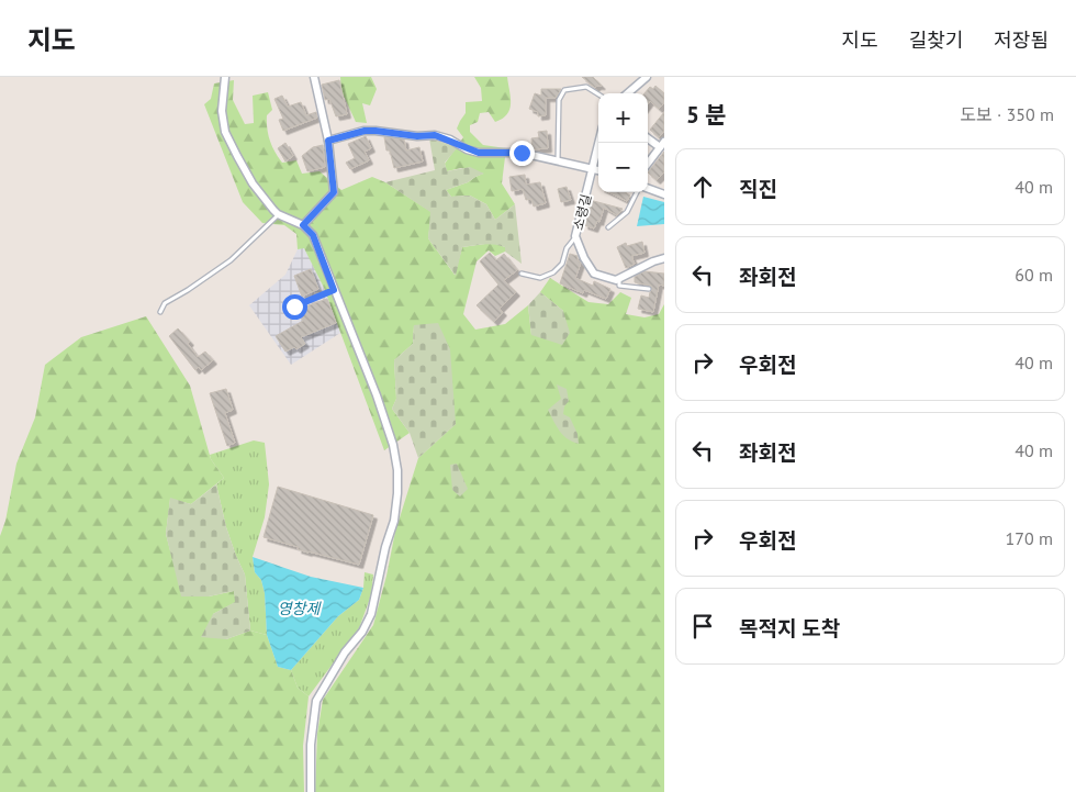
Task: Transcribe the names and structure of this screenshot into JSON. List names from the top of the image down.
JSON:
{
  "streets": {
    "street": ["소령길"]
  },
  "water": ["영창제"],
  "page": {
    "header": "지도",
    "nav": ["지도", "길찾기", "저장됨"],
    "heading": ["5 분", "도보 · 350 m"],
    "map_buttons": ["+", "−"],
    "list": [
      ["직진", "40 m"],
      ["좌회전", "60 m"],
      ["우회전", "40 m"],
      ["좌회전", "40 m"],
      ["우회전", "170 m"],
      "목적지 도착"
    ]
  }
}
